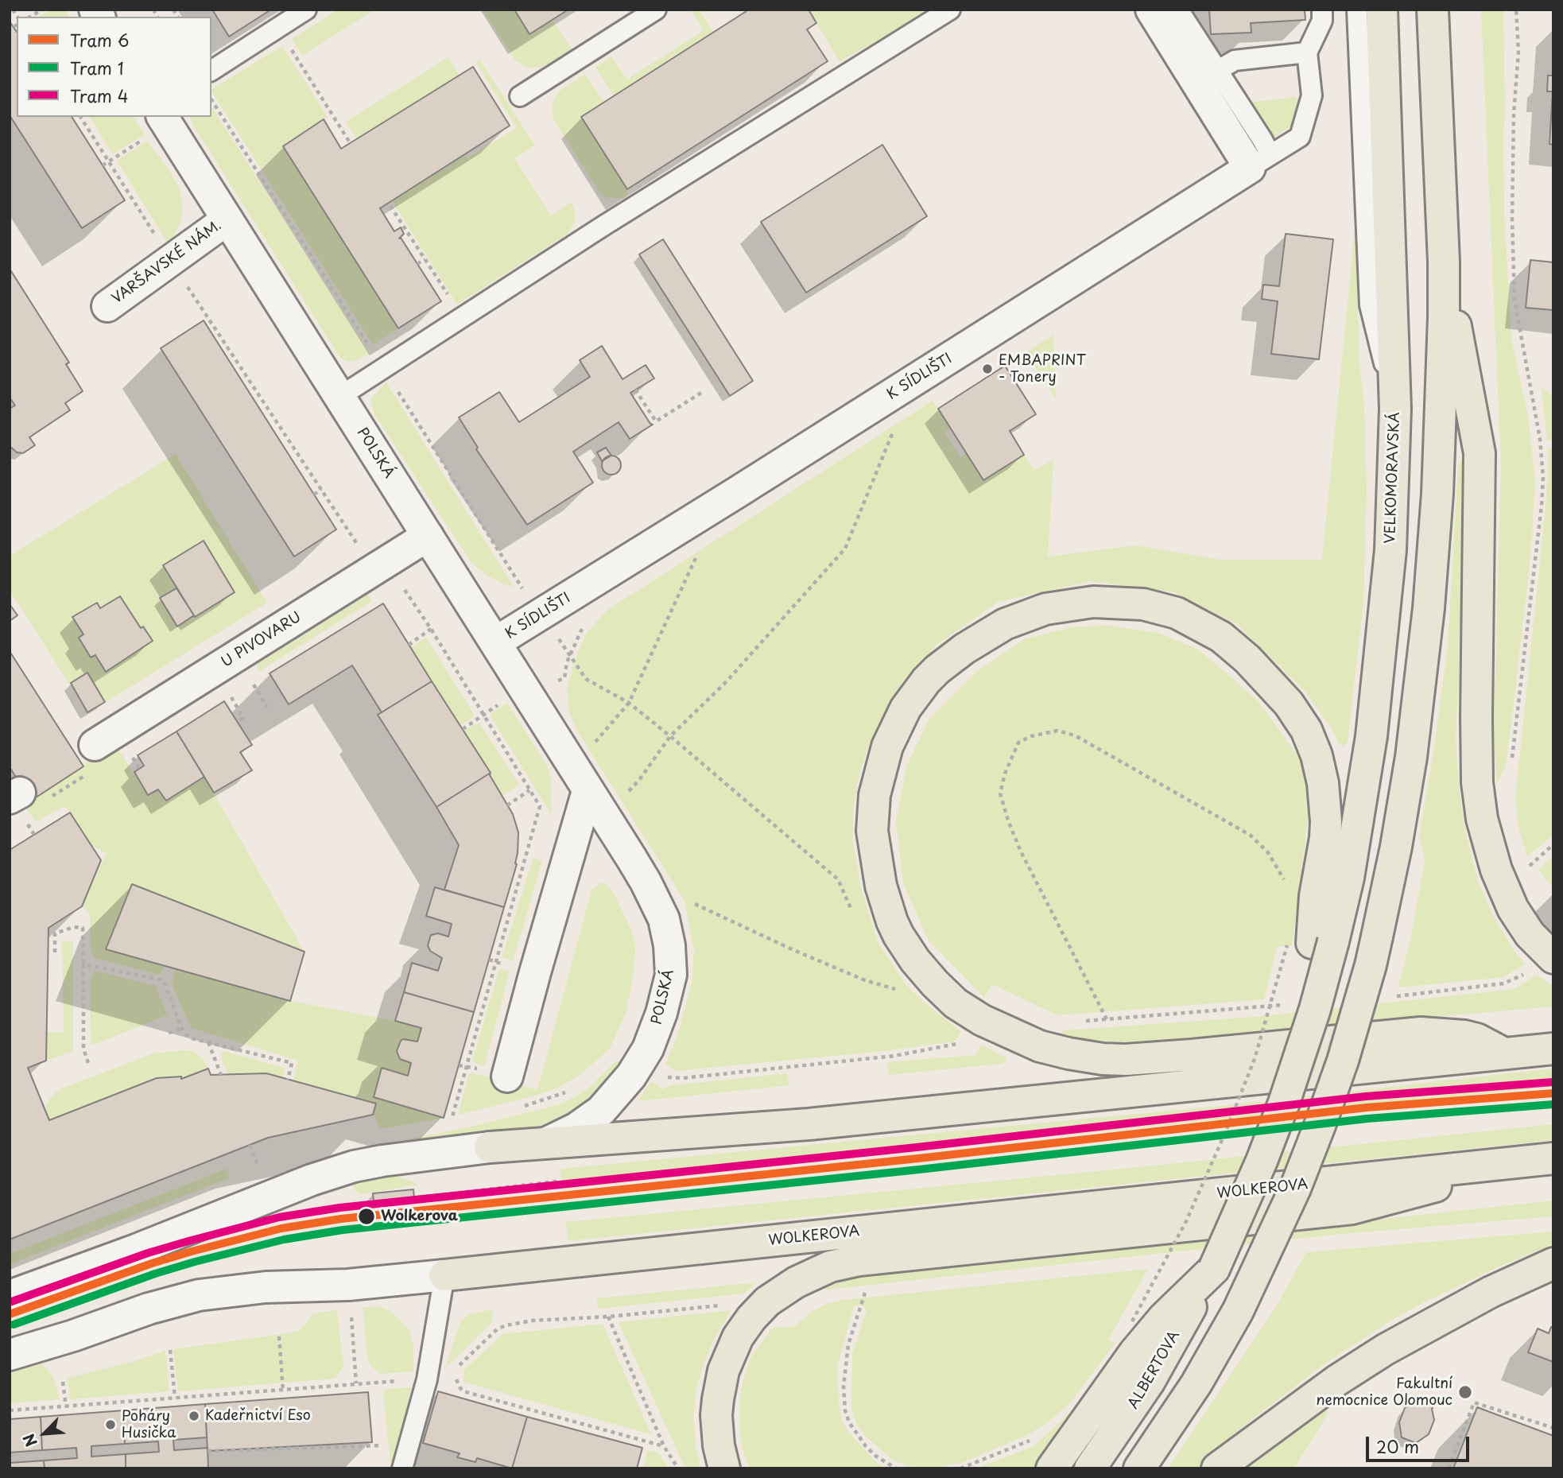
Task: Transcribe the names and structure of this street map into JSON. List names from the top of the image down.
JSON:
{
  "streets": {
    "main road": ["VELKOMORAVSKÁ", "WOLKEROVA", "ALBERTOVA"],
    "street": [
      "VARŠAVSKÉ NÁM.",
      "K SÍDLIŠTI",
      "POLSKÁ",
      "U PIVOVARU"
    ]
  },
  "crossings": [
    ["VARŠAVSKÉ NÁM.", "POLSKÁ"],
    ["K SÍDLIŠTI", "POLSKÁ"],
    ["POLSKÁ", "U PIVOVARU"]
  ],
  "places": [
    "EMBAPRINT - Tonery",
    "Wolkerova",
    "Fakultní nemocnice Olomouc",
    "Kadeřnictví Eso",
    "Poháry Husička"
  ],
  "lines": ["tram line 4", "tram line 6", "tram line 1"],
  "legend": ["Tram 6", "Tram 1", "Tram 4"],
  "scale_bar": "20 m",
  "north": "bottom left"
}
